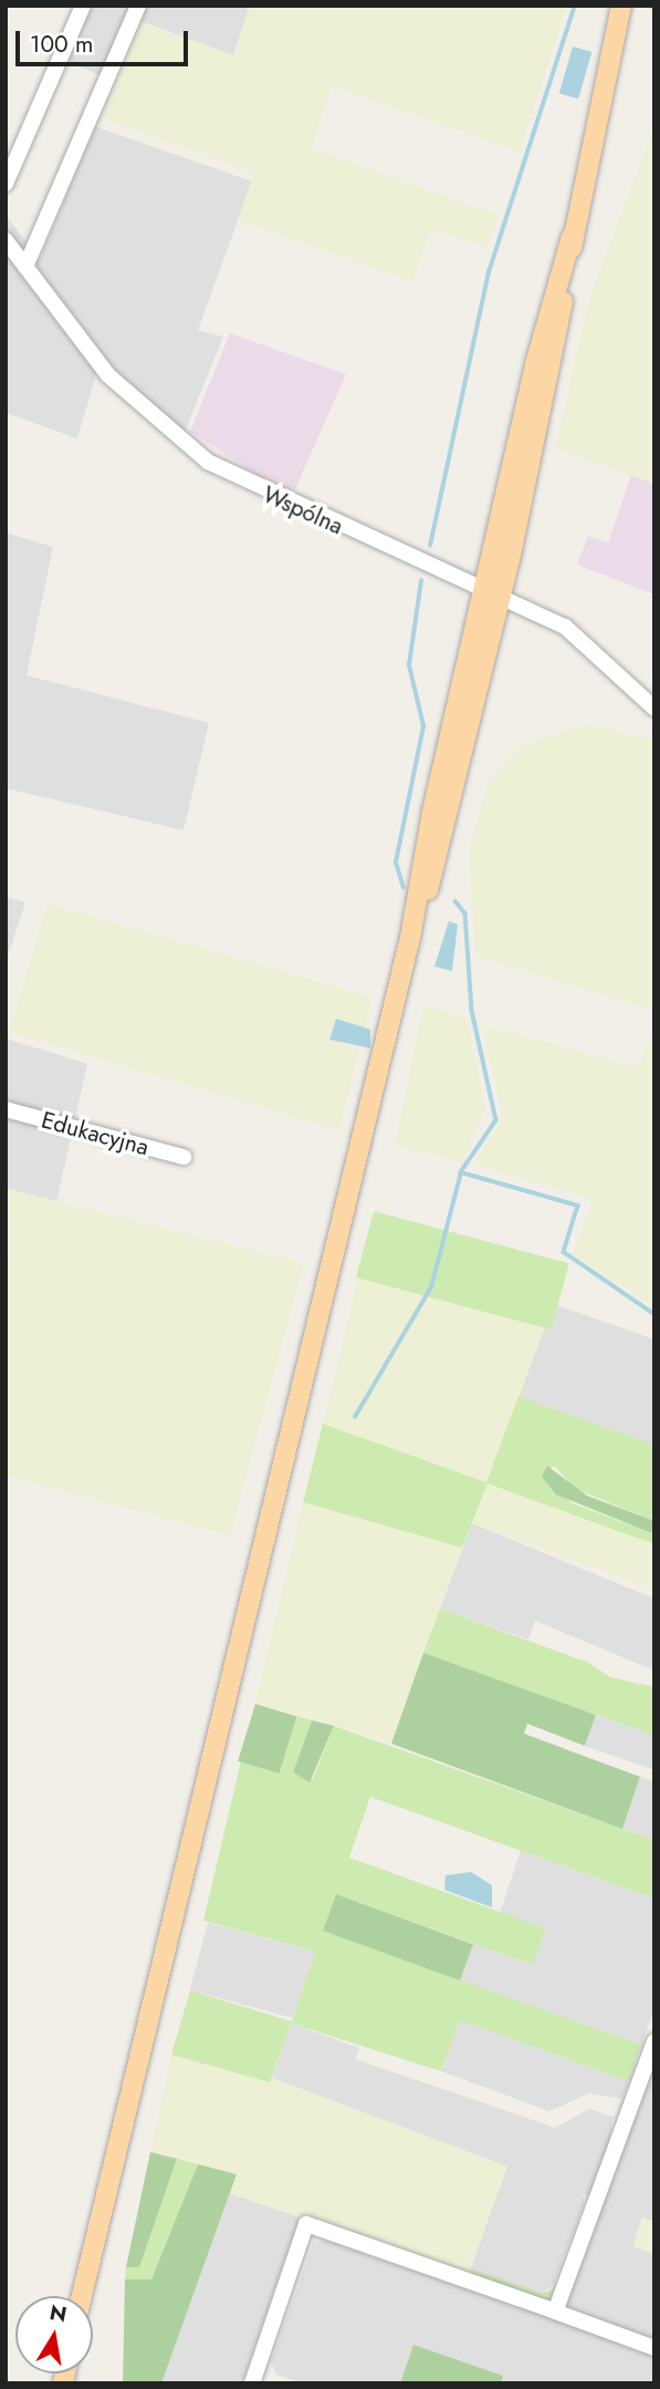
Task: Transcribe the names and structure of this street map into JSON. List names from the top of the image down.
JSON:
{
  "streets": {
    "street": ["Wspólna", "Edukacyjna"]
  },
  "scale_bar": "100 m",
  "north": "top"
}
